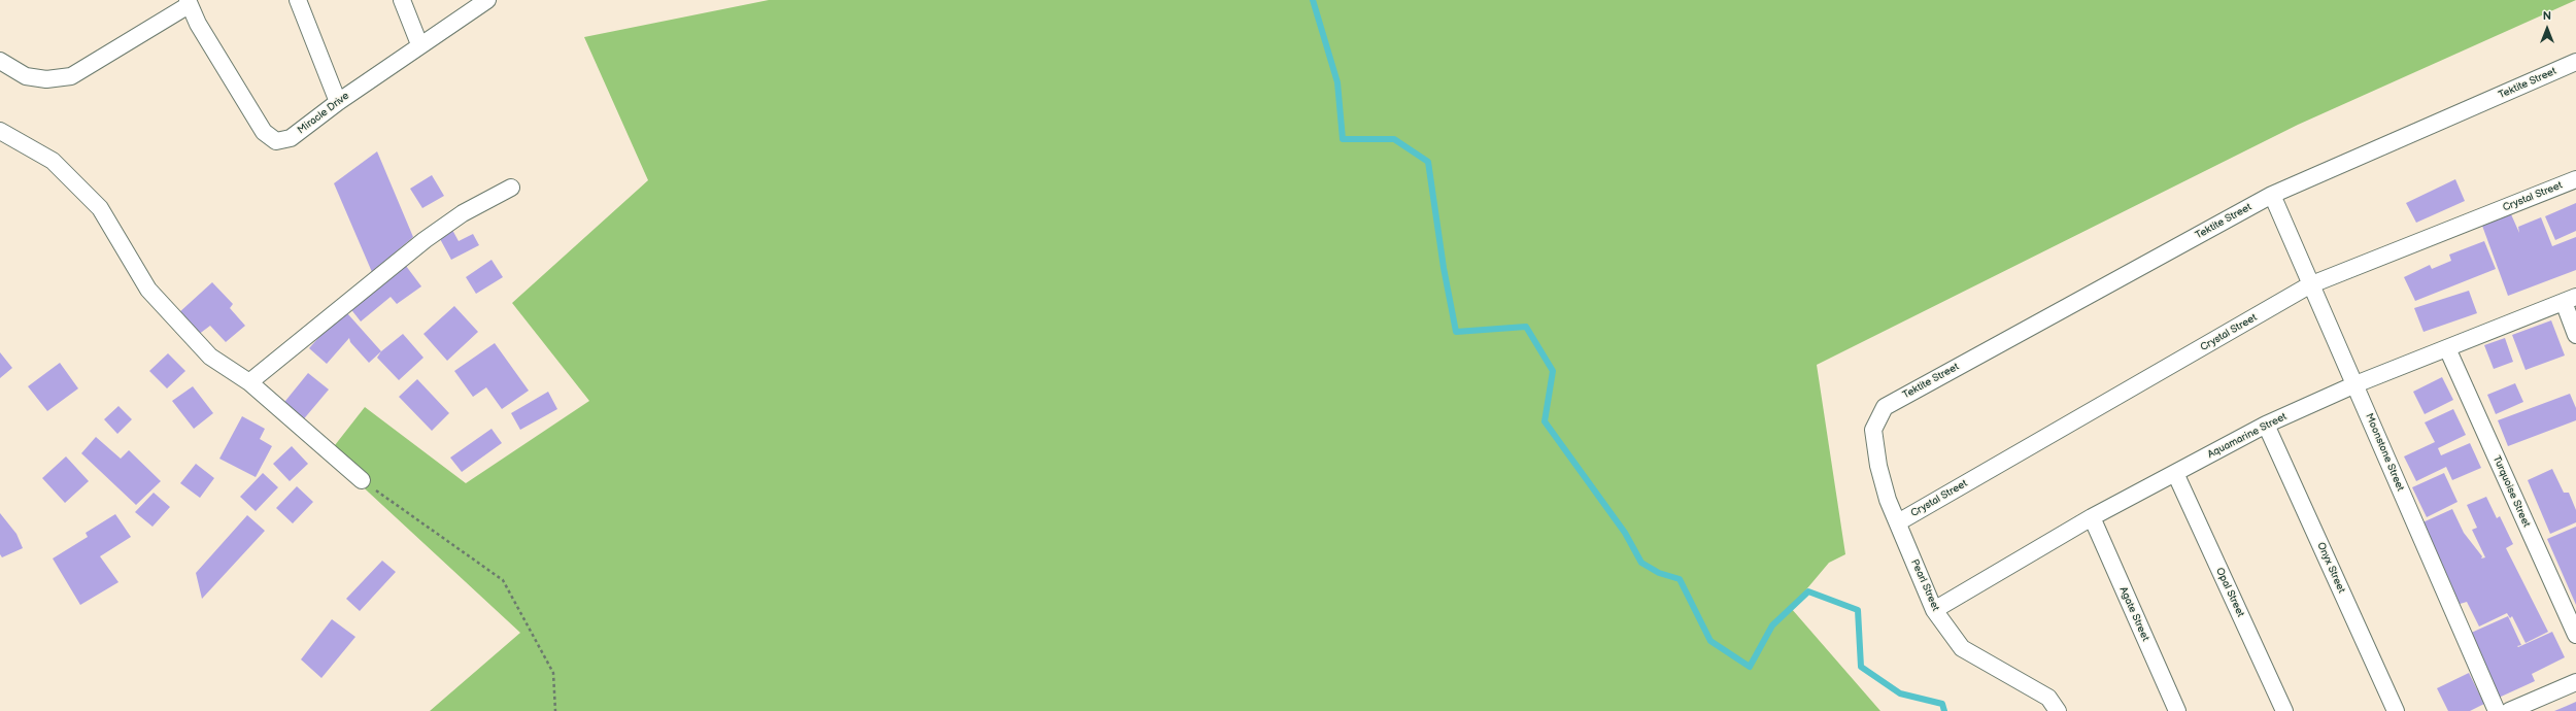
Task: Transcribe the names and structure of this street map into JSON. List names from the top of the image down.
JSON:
{
  "streets": {
    "street": [
      "Tektite Street",
      "Miracle Drive",
      "Crystal Street",
      "Aquamarine Street",
      "Moonstone Street",
      "Turquoise Street",
      "Onyx Street",
      "Pearl Street",
      "Opal Street",
      "Agate Street"
    ]
  },
  "crossings": [
    ["Tektite Street", "Moonstone Street"],
    ["Tektite Street", "Pearl Street"],
    ["Crystal Street", "Moonstone Street"],
    ["Crystal Street", "Pearl Street"],
    ["Aquamarine Street", "Moonstone Street"],
    ["Aquamarine Street", "Turquoise Street"],
    ["Aquamarine Street", "Onyx Street"],
    ["Aquamarine Street", "Pearl Street"],
    ["Aquamarine Street", "Opal Street"],
    ["Aquamarine Street", "Agate Street"]
  ],
  "north": "top"
}
